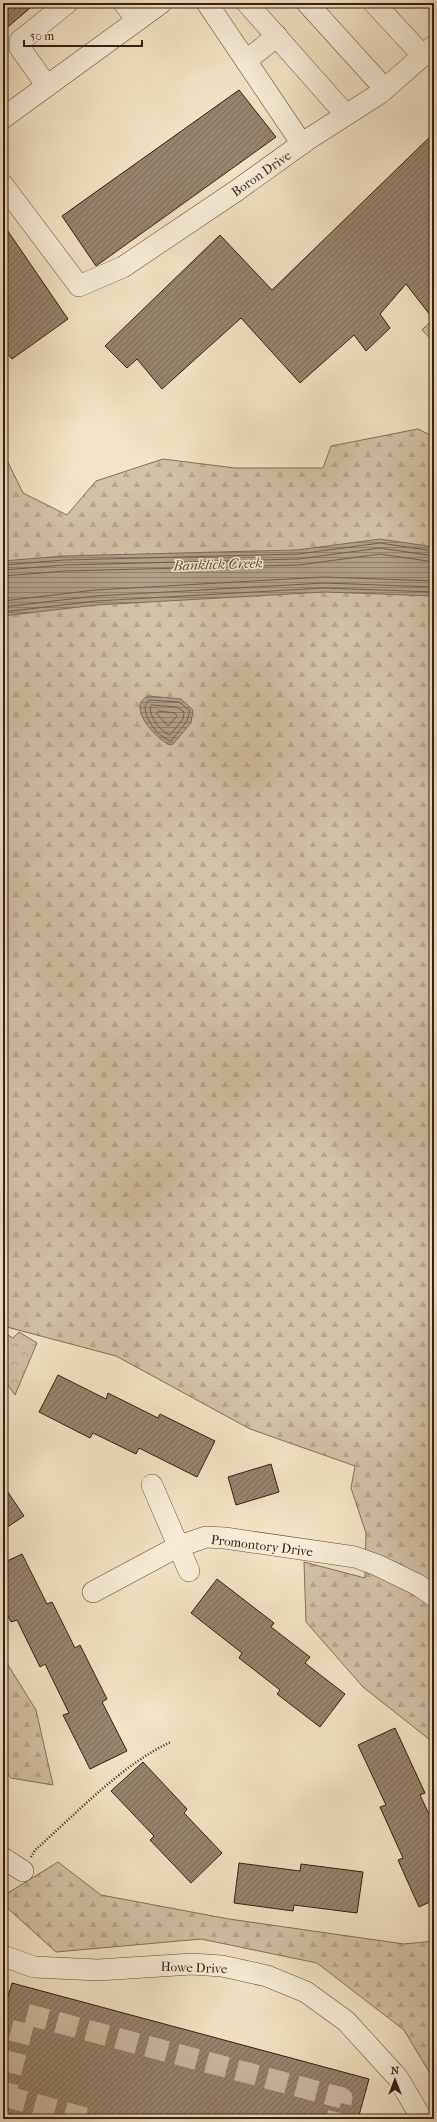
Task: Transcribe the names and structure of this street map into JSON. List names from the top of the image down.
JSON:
{
  "streets": {
    "street": ["Boron Drive", "Promontory Drive", "Howe Drive"]
  },
  "water": ["Banklick Creek"],
  "scale_bar": "50 m",
  "north": "top"
}
